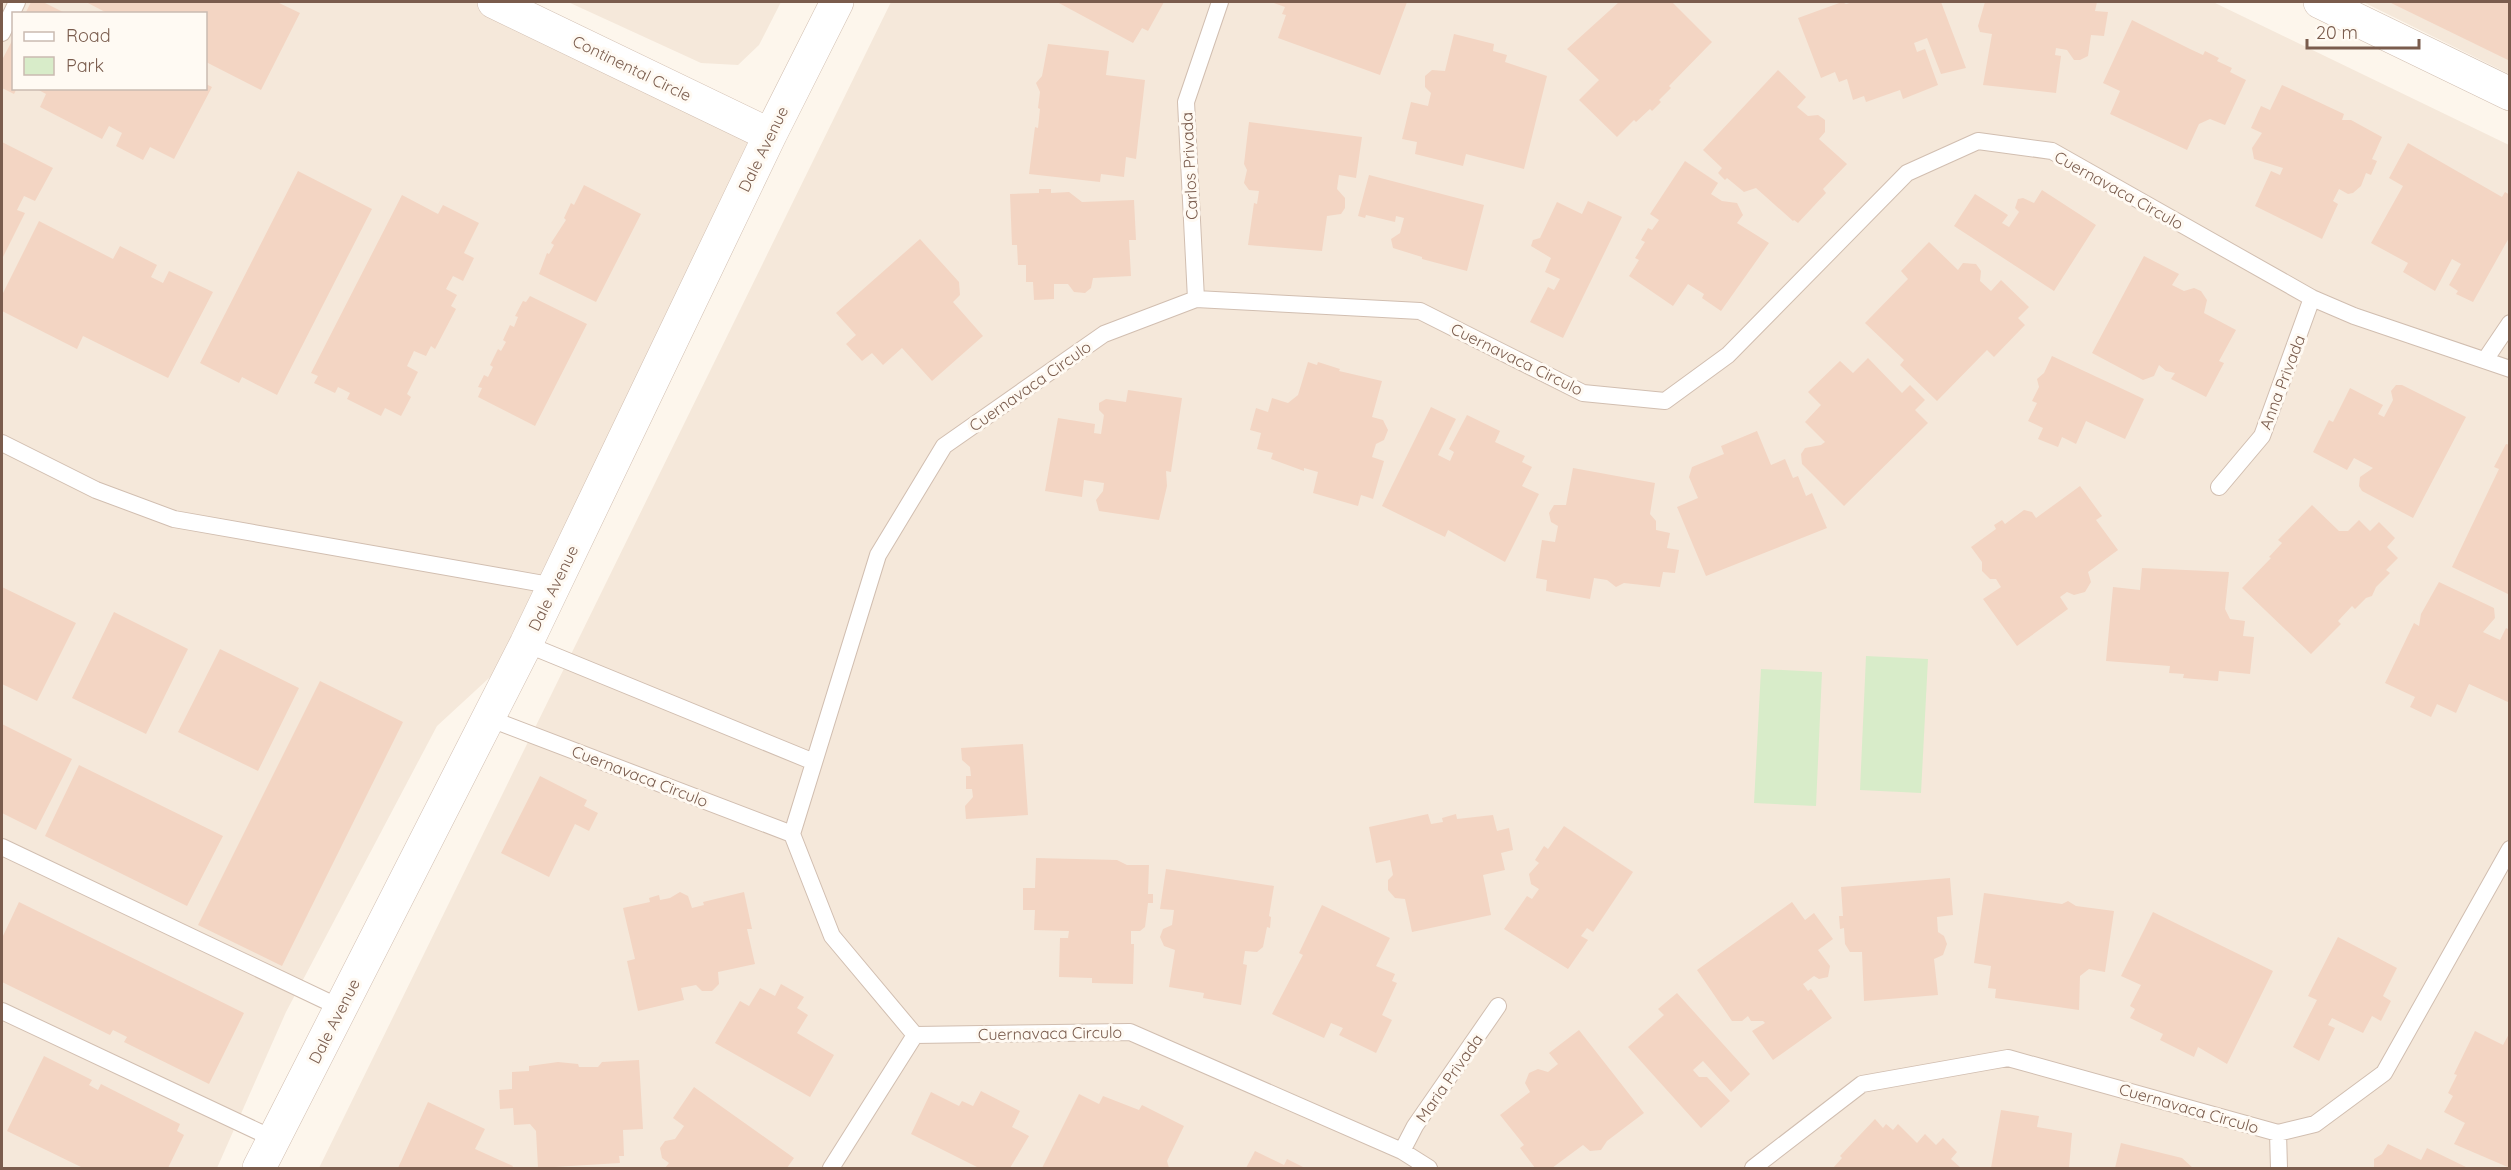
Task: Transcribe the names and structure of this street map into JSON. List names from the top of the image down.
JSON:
{
  "streets": {
    "street": ["Continental Circle", "Dale Avenue"],
    "lane": [
      "Carlos Privada",
      "Cuernavaca Circulo",
      "Anna Privada",
      "Maria Privada"
    ]
  },
  "crossings": [
    ["Continental Circle", "Dale Avenue"],
    ["Dale Avenue", "Cuernavaca Circulo"],
    ["Carlos Privada", "Cuernavaca Circulo"],
    ["Cuernavaca Circulo", "Anna Privada"],
    ["Cuernavaca Circulo", "Maria Privada"]
  ],
  "legend": ["Road", "Park"],
  "scale_bar": "20 m"
}
